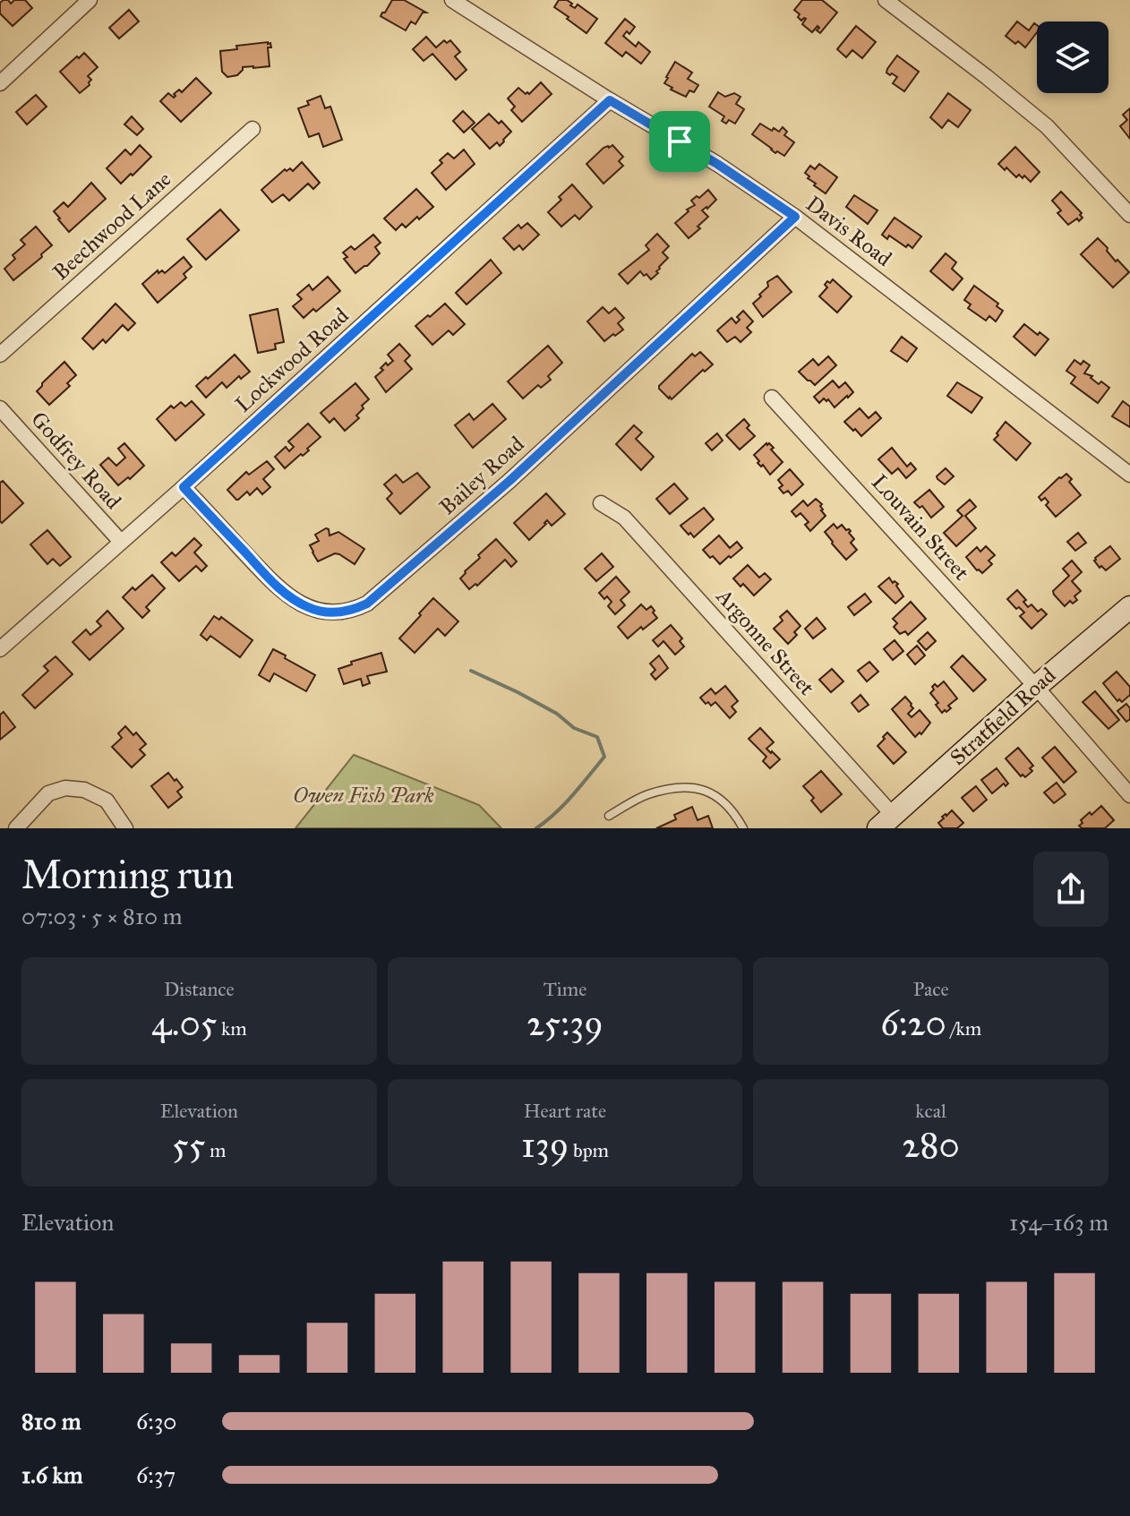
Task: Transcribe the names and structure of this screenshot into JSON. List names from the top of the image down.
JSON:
{
  "streets": {
    "main road": ["Stratfield Road"],
    "street": [
      "Beechwood Lane",
      "Davis Road",
      "Lockwood Road",
      "Godfrey Road",
      "Bailey Road",
      "Louvain Street",
      "Argonne Street"
    ]
  },
  "crossings": [
    ["Davis Road", "Lockwood Road"],
    ["Davis Road", "Bailey Road"],
    ["Lockwood Road", "Godfrey Road"],
    ["Lockwood Road", "Bailey Road"],
    ["Louvain Street", "Stratfield Road"],
    ["Argonne Street", "Stratfield Road"]
  ],
  "parks": ["Owen Fish Park"],
  "page": {
    "heading": ["Morning run", "07:03 · 5 × 810 m"],
    "stats": [
      ["Distance", "4.05 km"],
      ["Time", "25:39"],
      ["Pace", "6:20 /km"],
      ["Elevation", "55 m"],
      ["Heart rate", "139 bpm"],
      ["kcal", "280"]
    ],
    "chart": ["Elevation", "154–163 m"],
    "list": [
      {
        "name": "810 m",
        "note": "6:30"
      },
      {
        "name": "1.6 km",
        "note": "6:37"
      }
    ]
  }
}
